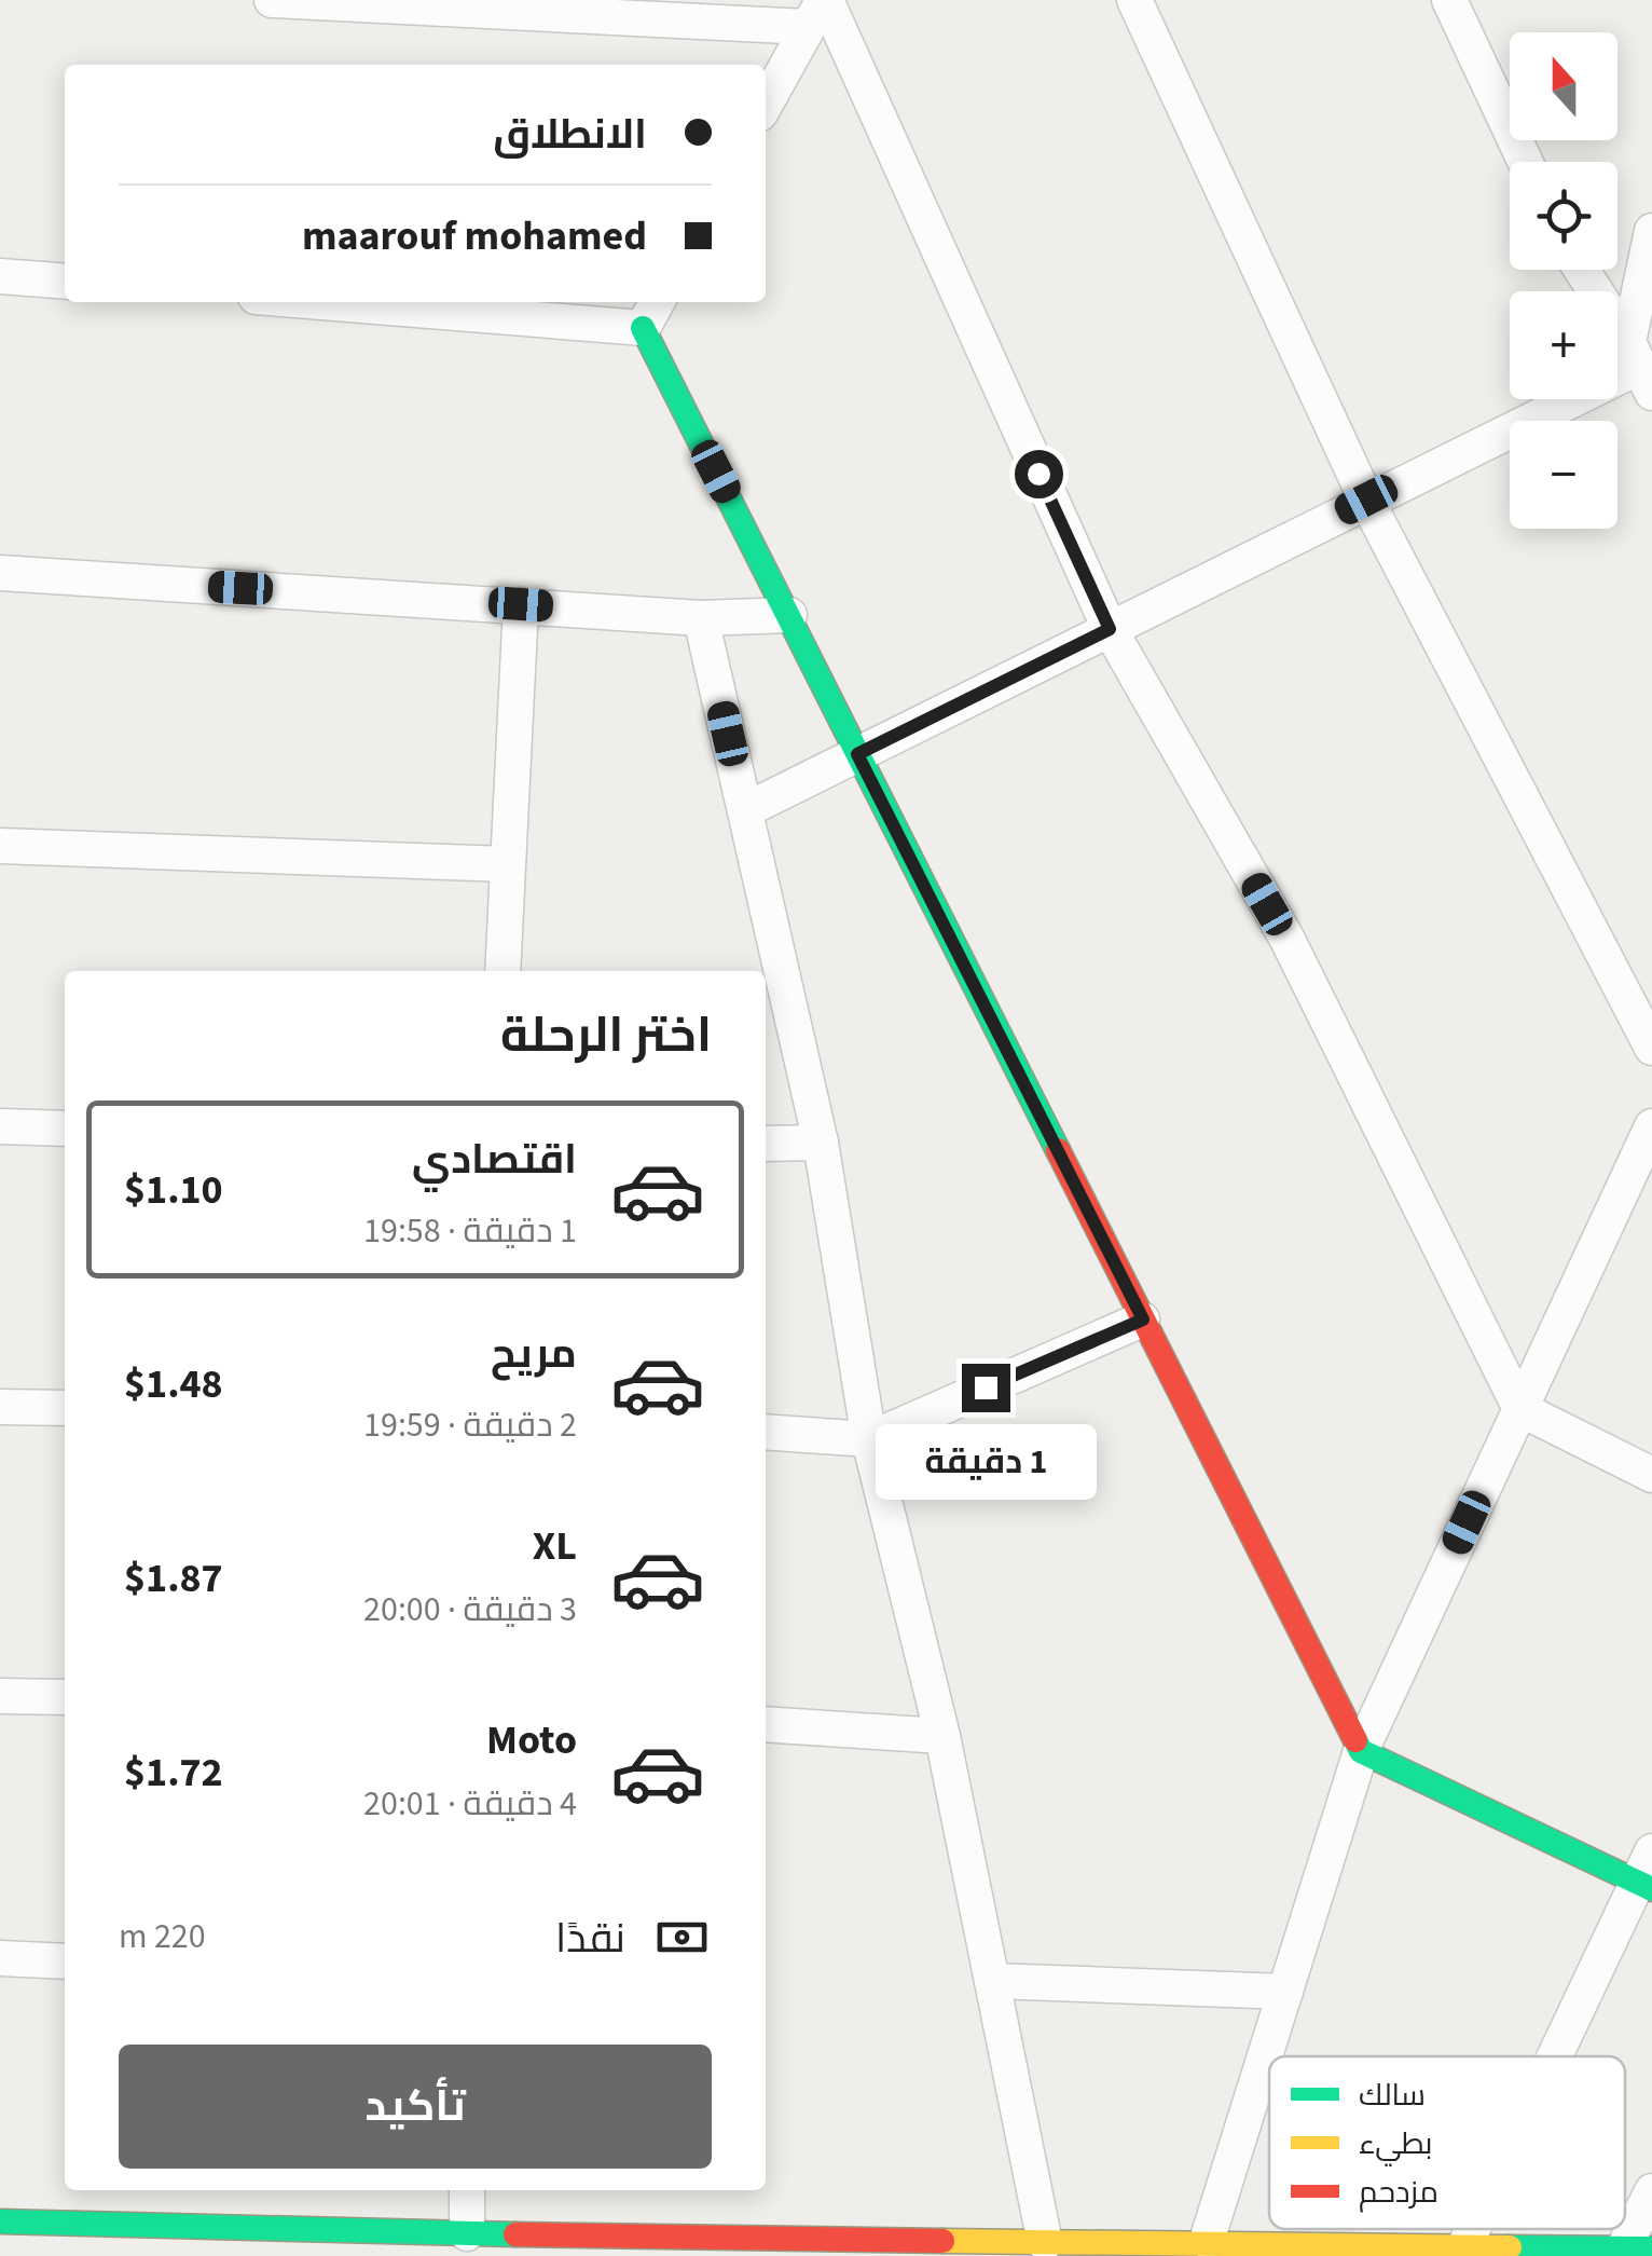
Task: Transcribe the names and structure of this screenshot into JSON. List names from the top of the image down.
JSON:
{
  "legend": ["سالك", "بطيء", "مزدحم"],
  "north": "top",
  "page": {
    "map_buttons": ["+", "−"],
    "banner": ["الانطلاق", "maarouf mohamed"],
    "heading": "اختر الرحلة",
    "list": [
      {
        "name": "اقتصادي",
        "note": "1 دقيقة · 19:58",
        "value": "$1.10"
      },
      {
        "name": "مريح",
        "note": "2 دقيقة · 19:59",
        "value": "$1.48"
      },
      {
        "name": "XL",
        "note": "3 دقيقة · 20:00",
        "value": "$1.87"
      },
      {
        "name": "Moto",
        "note": "4 دقيقة · 20:01",
        "value": "$1.72"
      }
    ],
    "bubble": "1 دقيقة",
    "pay": ["نقدًا", "220 m"],
    "buttons": "تأكيد"
  }
}
